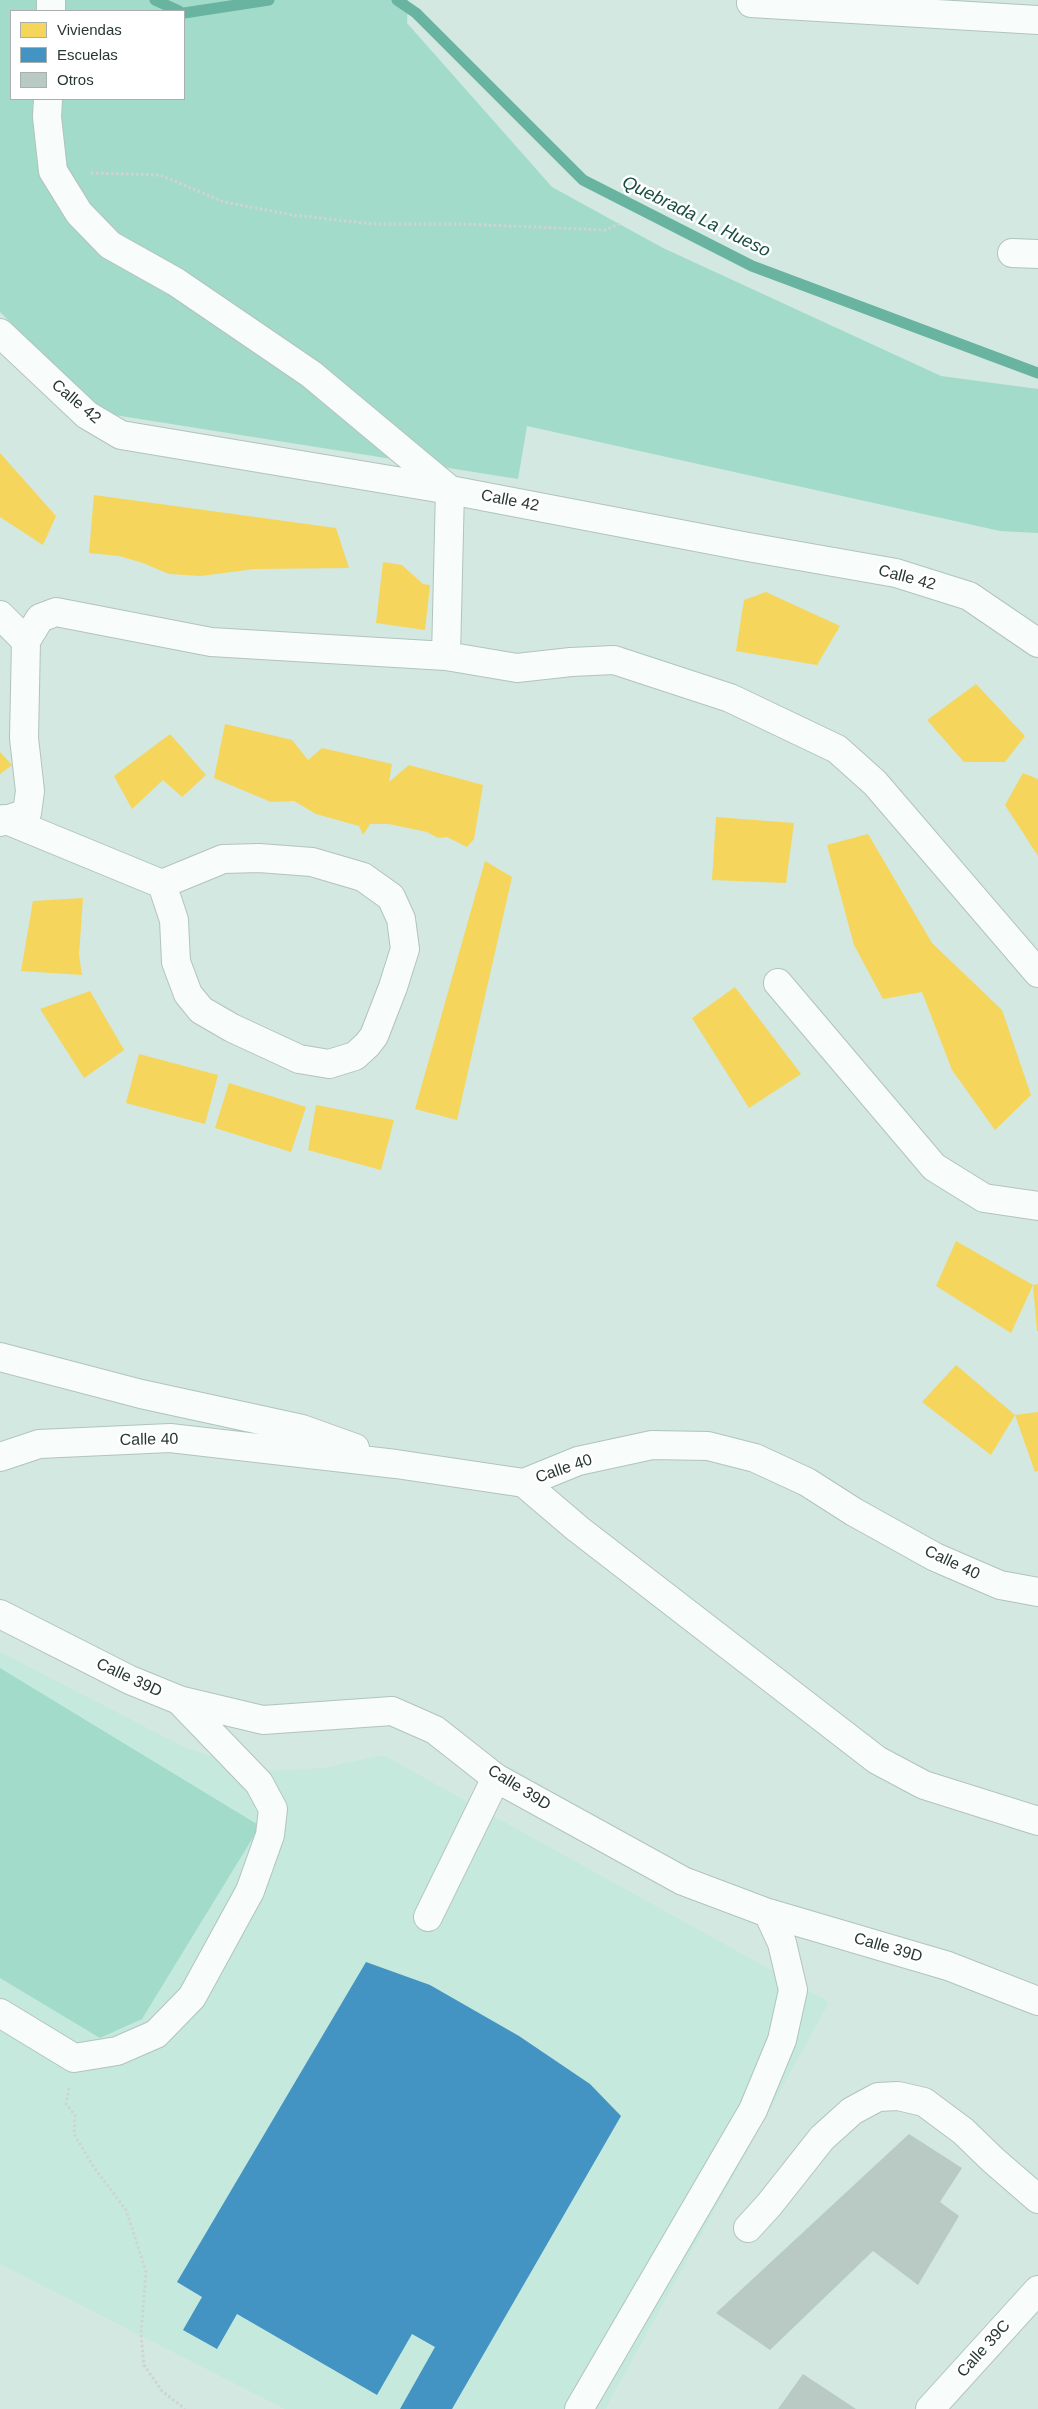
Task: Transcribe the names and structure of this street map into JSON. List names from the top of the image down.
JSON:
{
  "streets": {
    "street": [
      "Calle 42",
      "Calle 40",
      "Calle 39D",
      "Calle 39C"
    ]
  },
  "water": ["Quebrada La Hueso"],
  "legend": ["Viviendas", "Escuelas", "Otros"]
}
